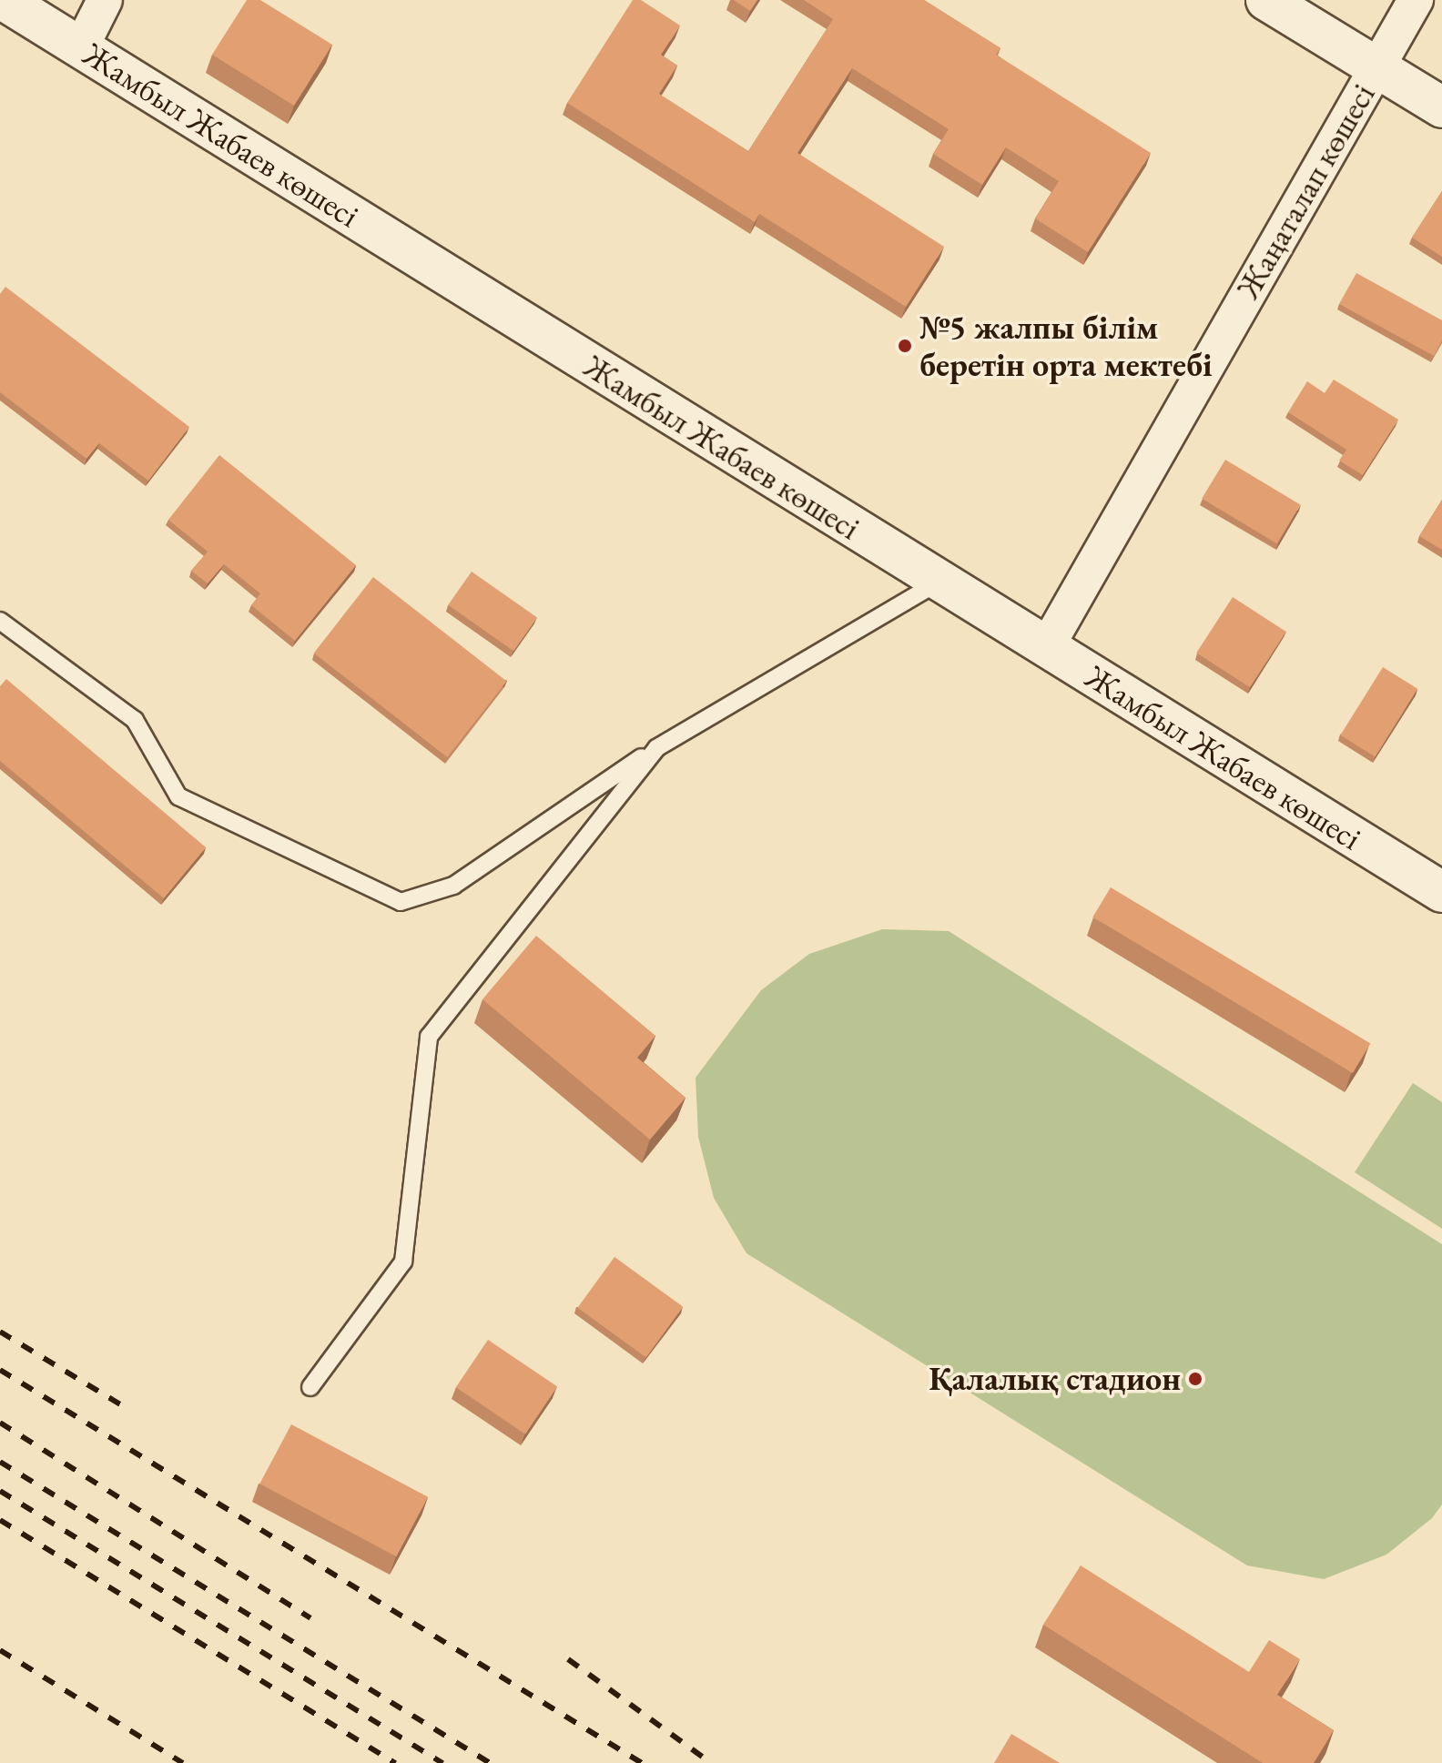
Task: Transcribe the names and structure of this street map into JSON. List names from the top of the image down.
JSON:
{
  "streets": {
    "street": ["Жамбыл Жабаев көшесі", "Жаңаталап көшесі"]
  },
  "crossings": [
    ["Жамбыл Жабаев көшесі", "Жаңаталап көшесі"]
  ],
  "places": ["№5 жалпы білім беретін орта мектебі", "Қалалық стадион"]
}
